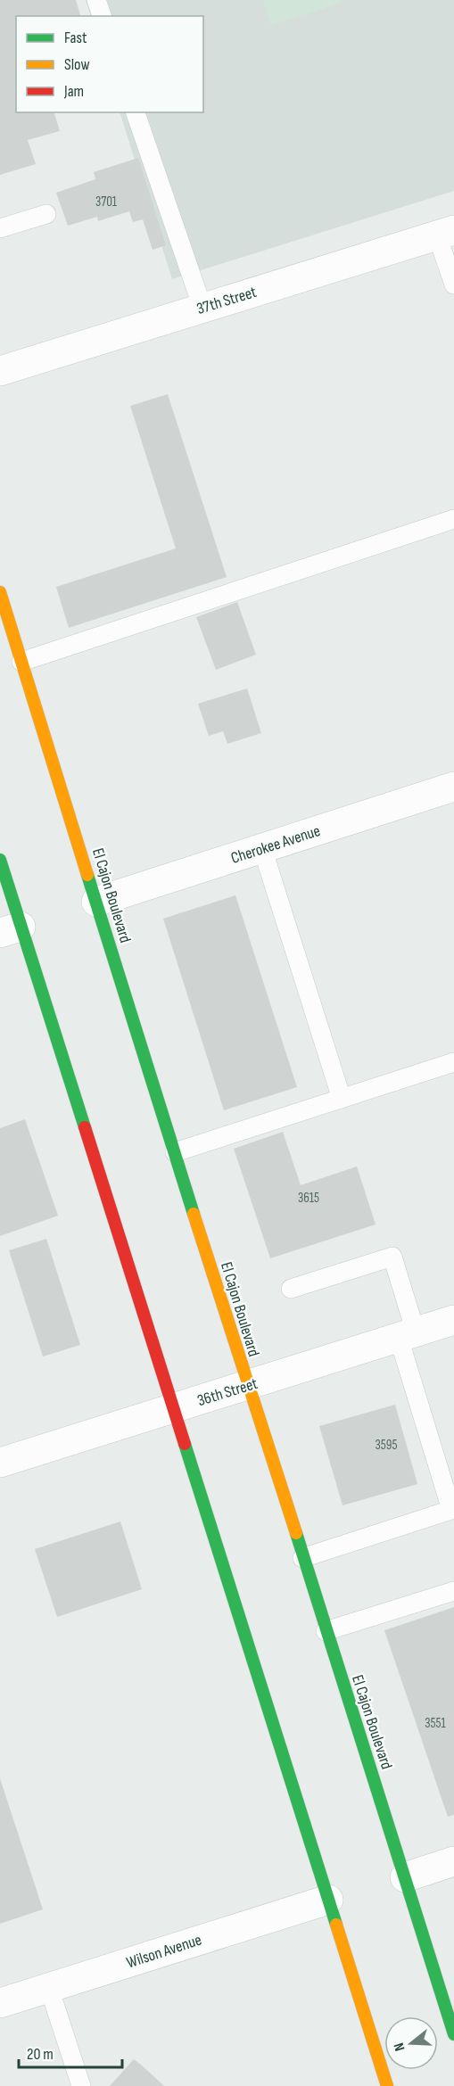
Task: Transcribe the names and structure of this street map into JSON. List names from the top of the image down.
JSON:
{
  "streets": {
    "main road": ["El Cajon Boulevard"],
    "street": [
      "37th Street",
      "Cherokee Avenue",
      "36th Street",
      "Wilson Avenue"
    ]
  },
  "crossings": [
    ["Cherokee Avenue", "El Cajon Boulevard"],
    ["El Cajon Boulevard", "36th Street"]
  ],
  "house_numbers": [
    "3701",
    "3615",
    "3595",
    "3551"
  ],
  "legend": ["Fast", "Slow", "Jam"],
  "scale_bar": "20 m",
  "north": "left"
}
